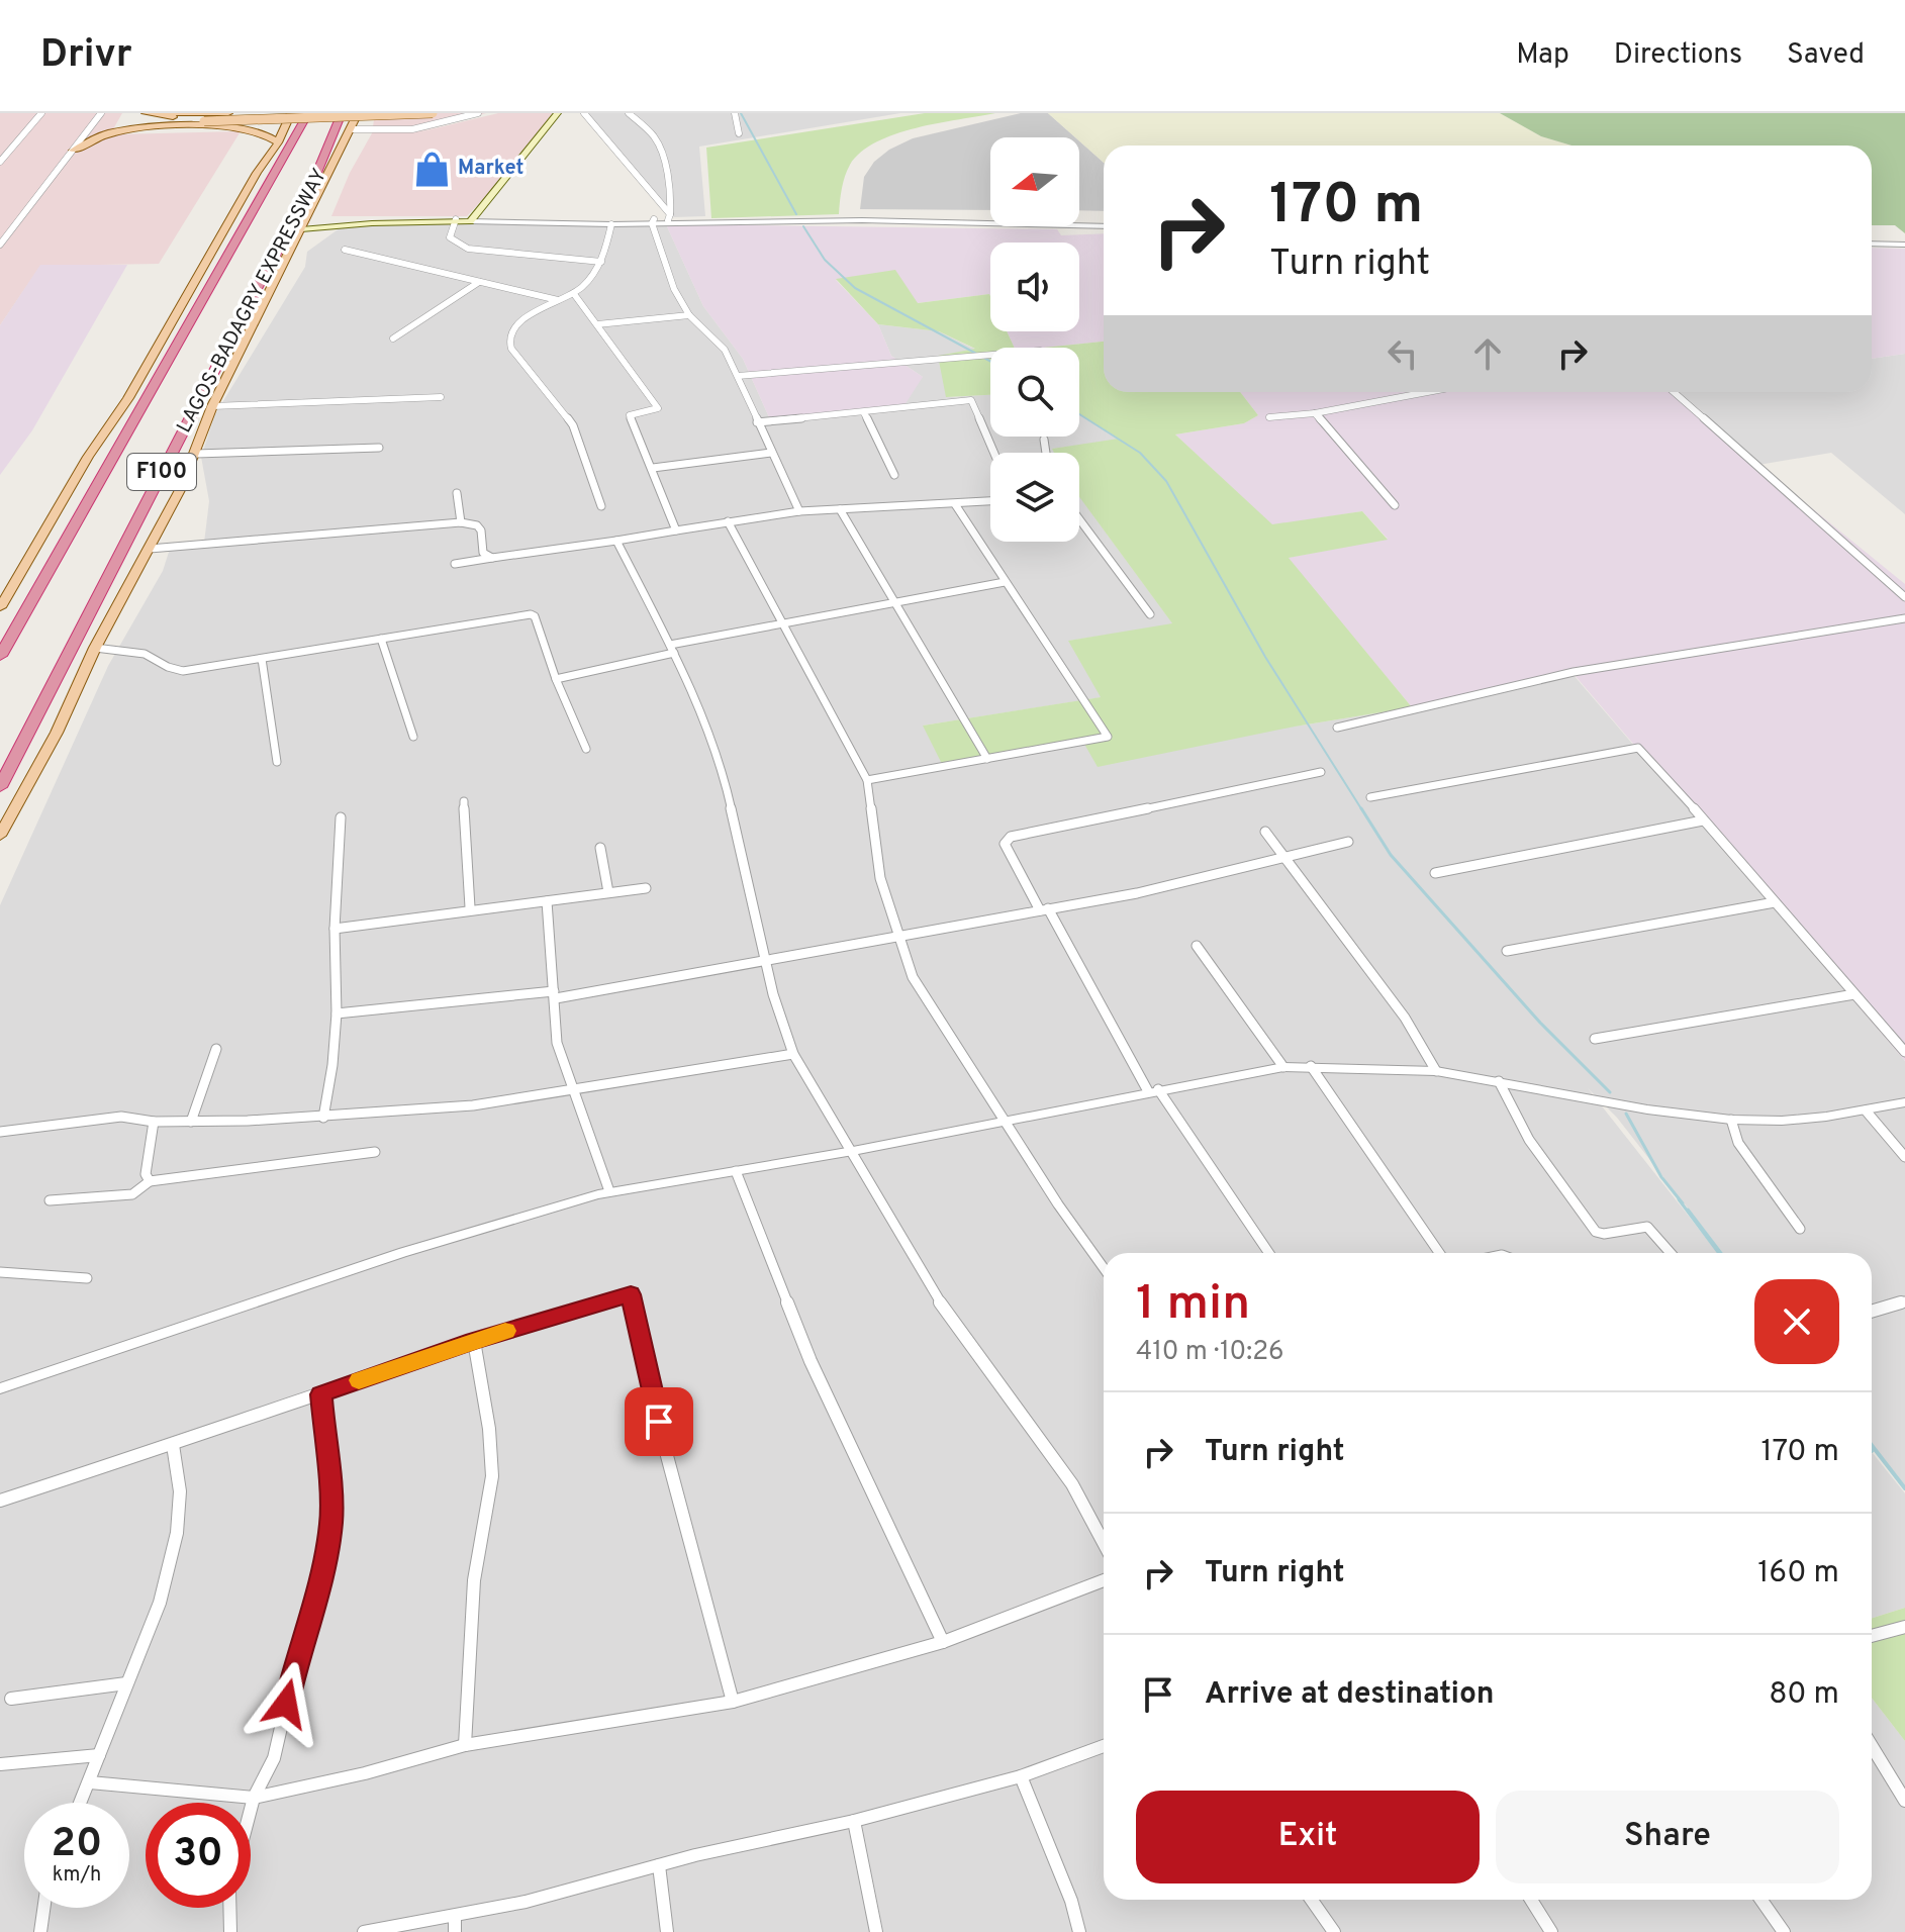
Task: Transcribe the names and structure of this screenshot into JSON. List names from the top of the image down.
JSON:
{
  "streets": {
    "highway": ["LAGOS-BADAGRY EXPRESSWAY", "F100"]
  },
  "places": {
    "shop": ["Market"]
  },
  "north": "left",
  "page": {
    "header": "Drivr",
    "nav": ["Map", "Directions", "Saved"],
    "turn": ["170 m", "Turn right"],
    "heading": ["1 min", "410 m · 10:26"],
    "list": [
      {
        "name": "Turn right",
        "value": "170 m"
      },
      {
        "name": "Turn right",
        "value": "160 m"
      },
      {
        "name": "Arrive at destination",
        "value": "80 m"
      }
    ],
    "buttons": ["Exit", "Share"],
    "speed": "20 km/h",
    "limit": "30"
  }
}
